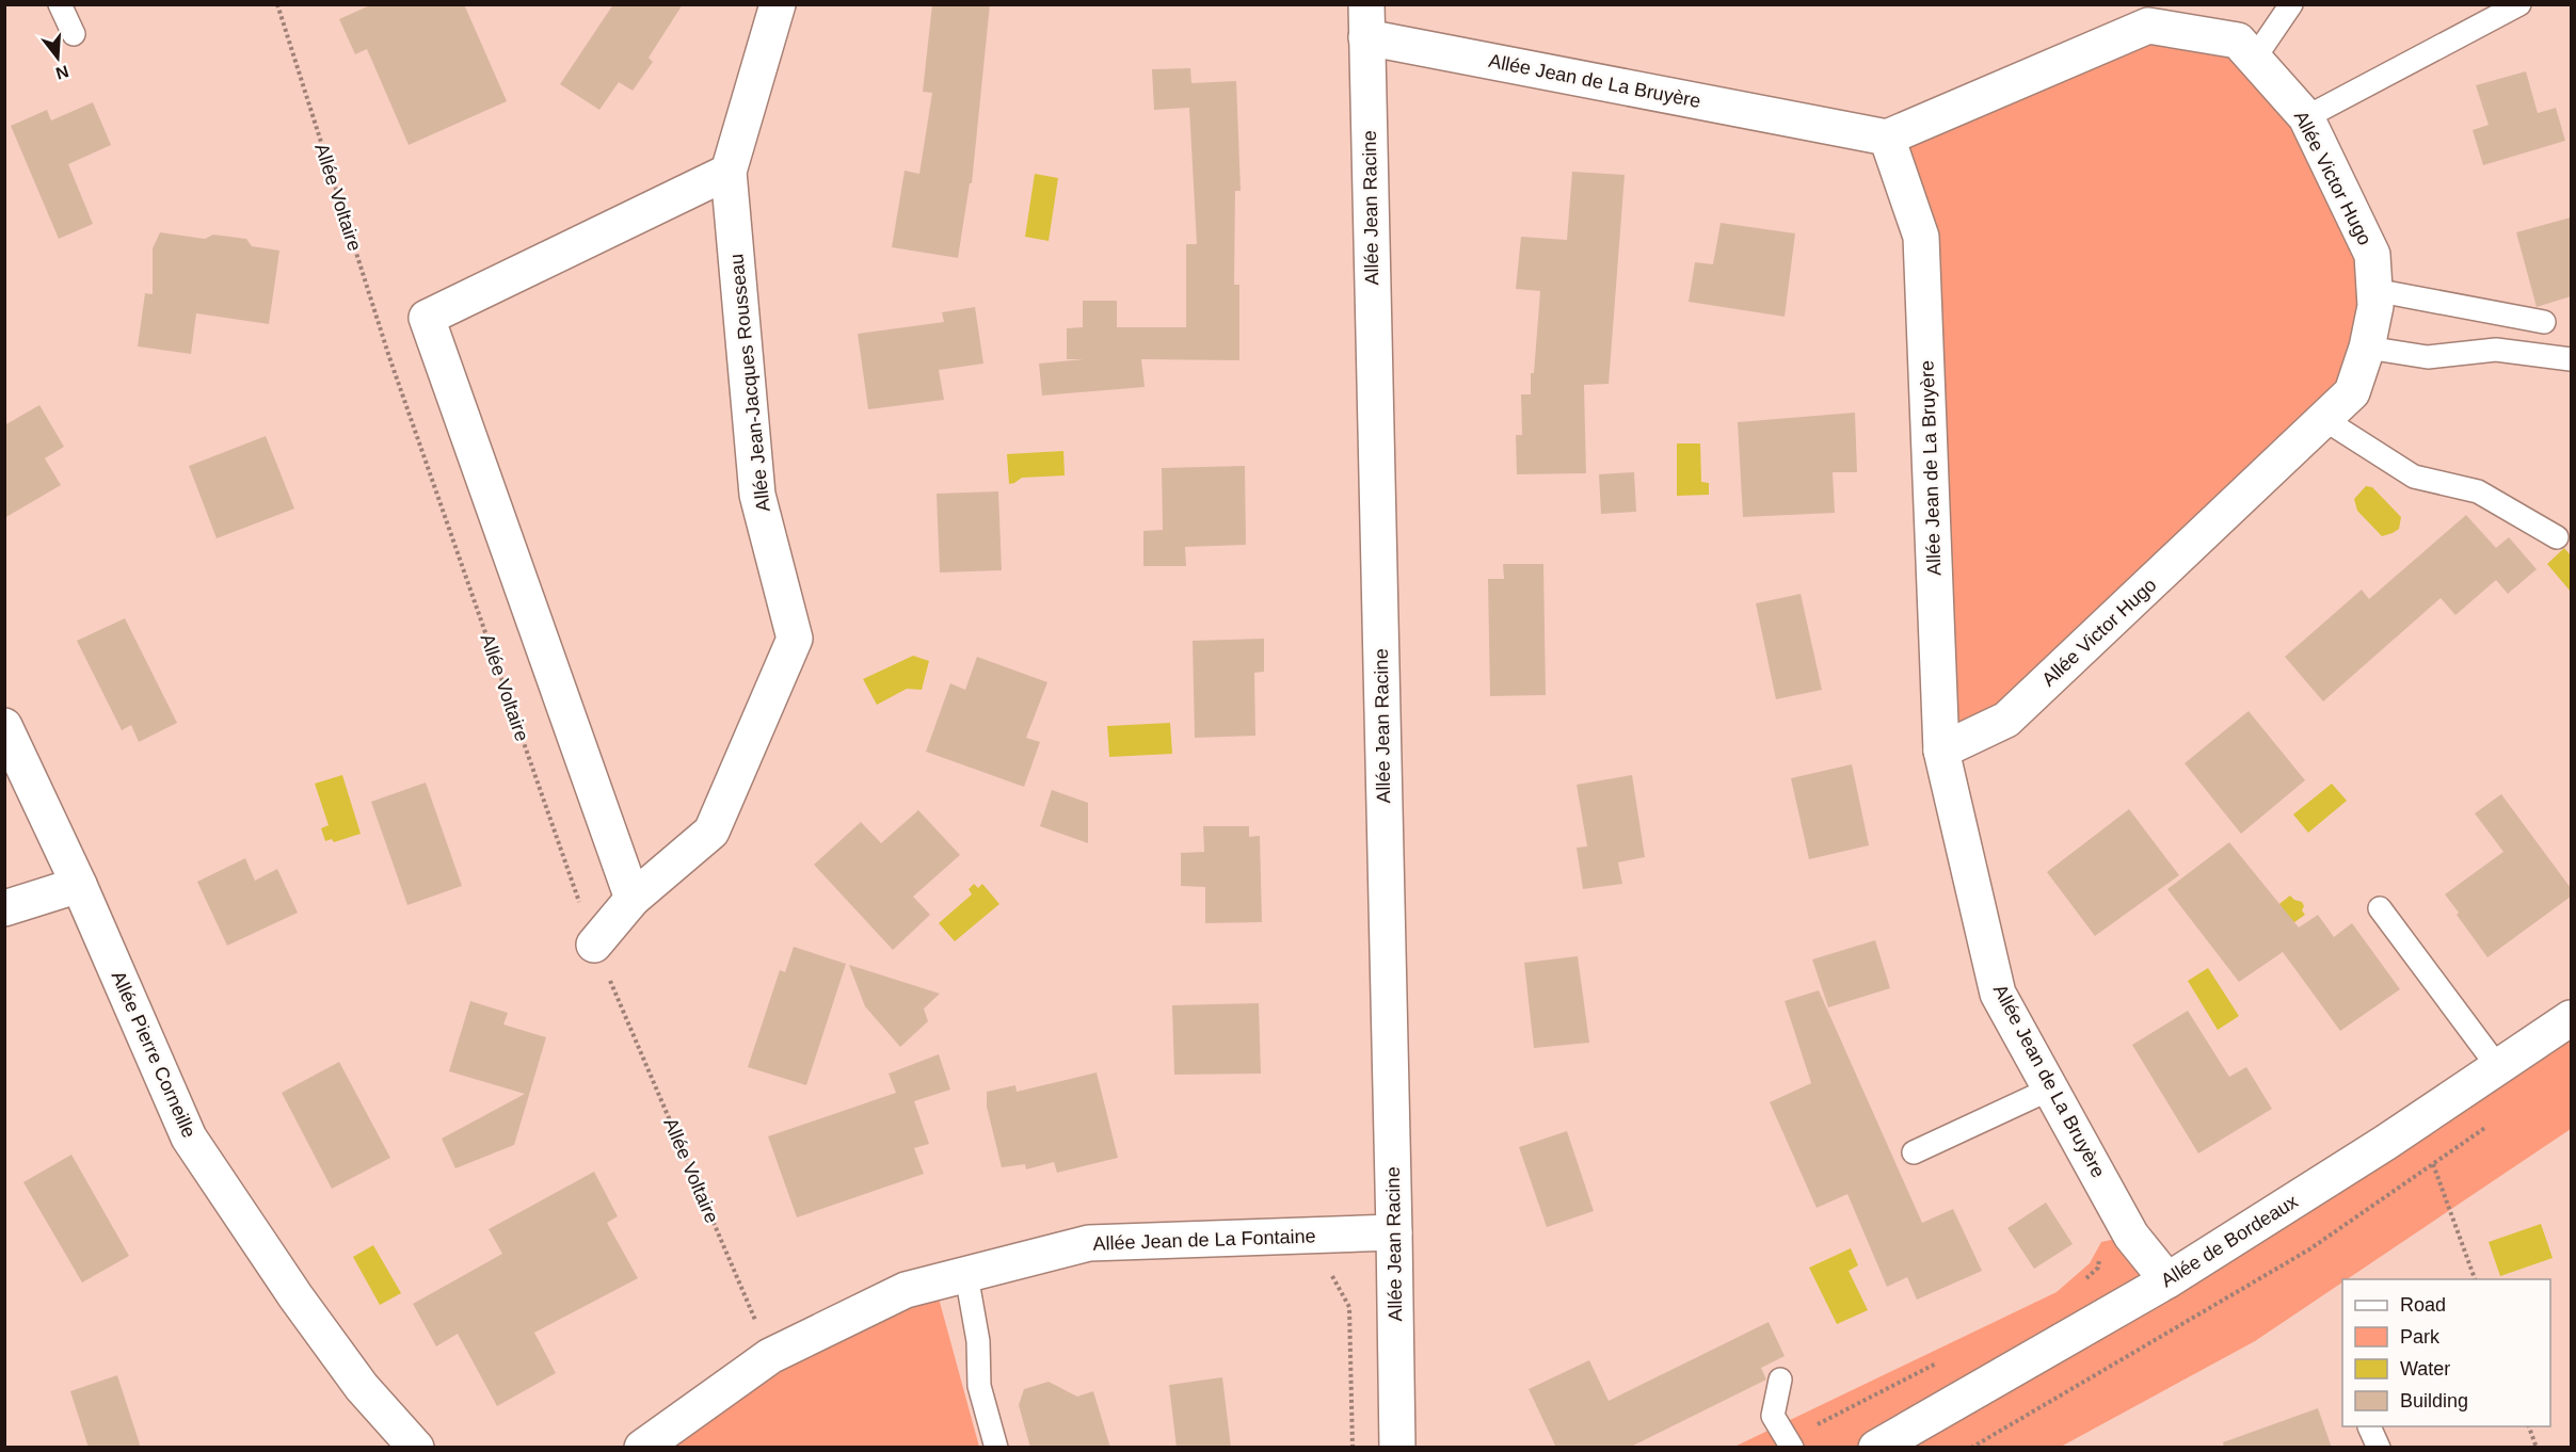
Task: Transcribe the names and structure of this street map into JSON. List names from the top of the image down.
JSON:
{
  "streets": {
    "street": [
      "Allée Jean de La Bruyère",
      "Allée Victor Hugo",
      "Allée Jean Racine",
      "Allée Jean-Jacques Rousseau",
      "Allée Pierre Corneille",
      "Allée Jean de La Fontaine",
      "Allée de Bordeaux"
    ],
    "path": ["Allée Voltaire"]
  },
  "crossings": [
    ["Allée Jean de La Bruyère", "Allée Victor Hugo"],
    ["Allée Jean de La Bruyère", "Allée Jean Racine"],
    ["Allée Jean de La Bruyère", "Allée de Bordeaux"],
    ["Allée Voltaire", "Allée Jean-Jacques Rousseau"],
    ["Allée Voltaire", "Allée Jean de La Fontaine"],
    ["Allée Jean Racine", "Allée Jean de La Fontaine"]
  ],
  "legend": [
    "Road",
    "Park",
    "Water",
    "Building"
  ],
  "north": "bottom"
}
